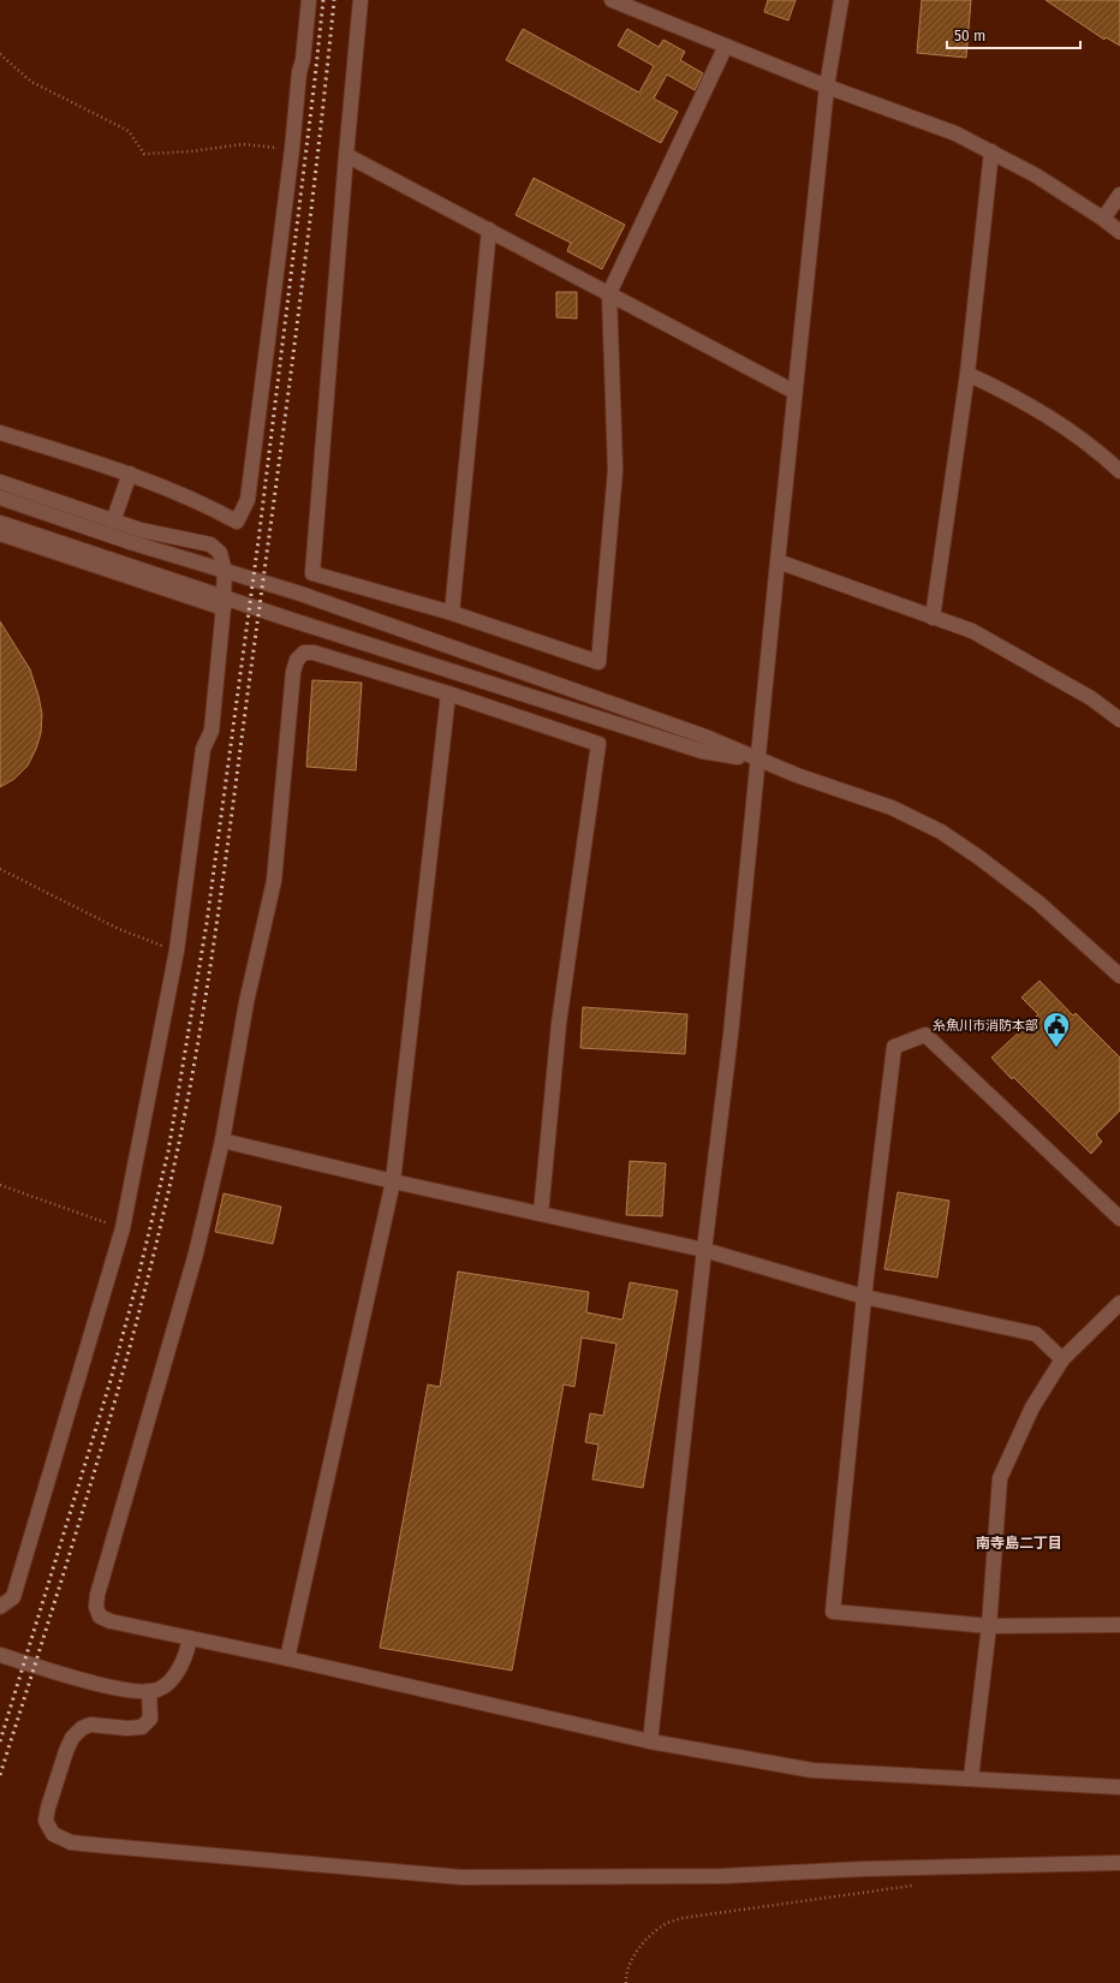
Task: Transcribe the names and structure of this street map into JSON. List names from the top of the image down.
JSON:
{
  "districts": ["南寺島二丁目"],
  "places": {
    "public building": ["糸魚川市消防本部"]
  },
  "scale_bar": "50 m"
}
